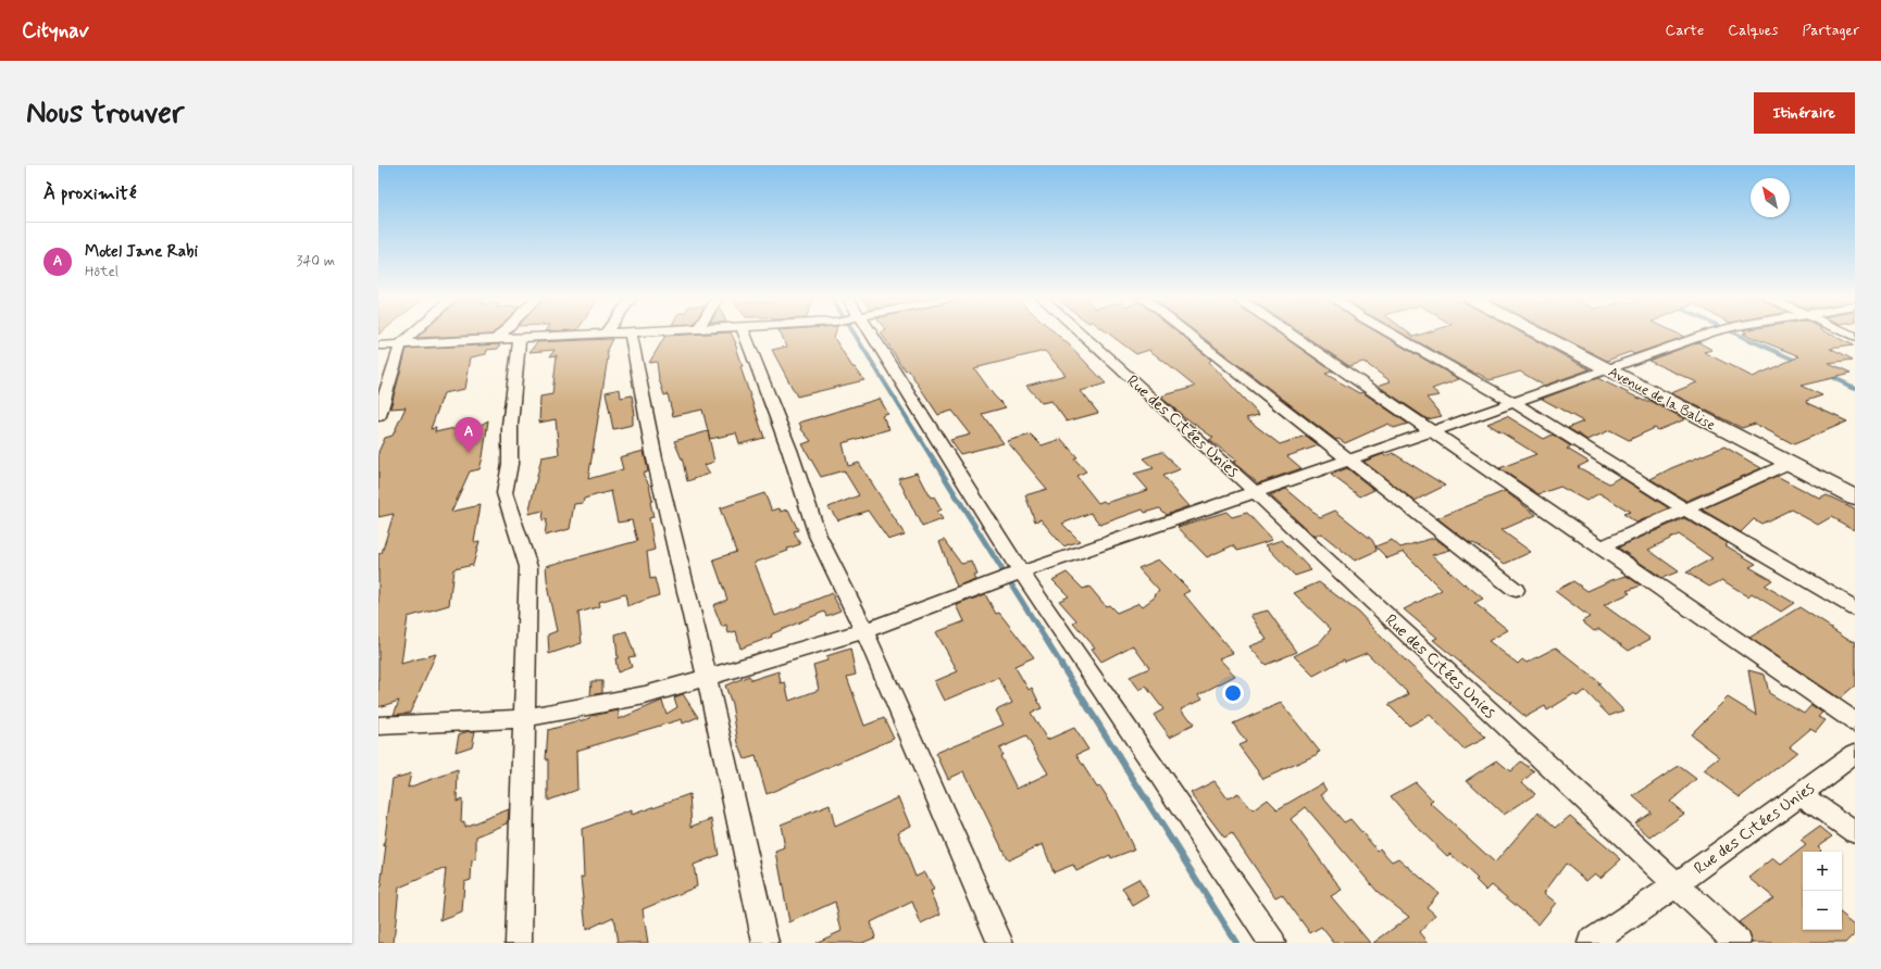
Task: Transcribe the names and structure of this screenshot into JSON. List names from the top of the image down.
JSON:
{
  "streets": {
    "street": ["Avenue de la Balise", "Rue des Citées Unies"]
  },
  "north": "top left",
  "page": {
    "header": "Citynav",
    "nav": ["Carte", "Calques", "Partager"],
    "buttons": "Itinéraire",
    "title": "Nous trouver",
    "heading": "À proximité",
    "list": [
      {
        "mark": "A",
        "name": "Motel Jane Rabi",
        "note": "Hôtel",
        "value": "340 m"
      }
    ],
    "pins": "A",
    "map_buttons": ["+", "−"]
  }
}
